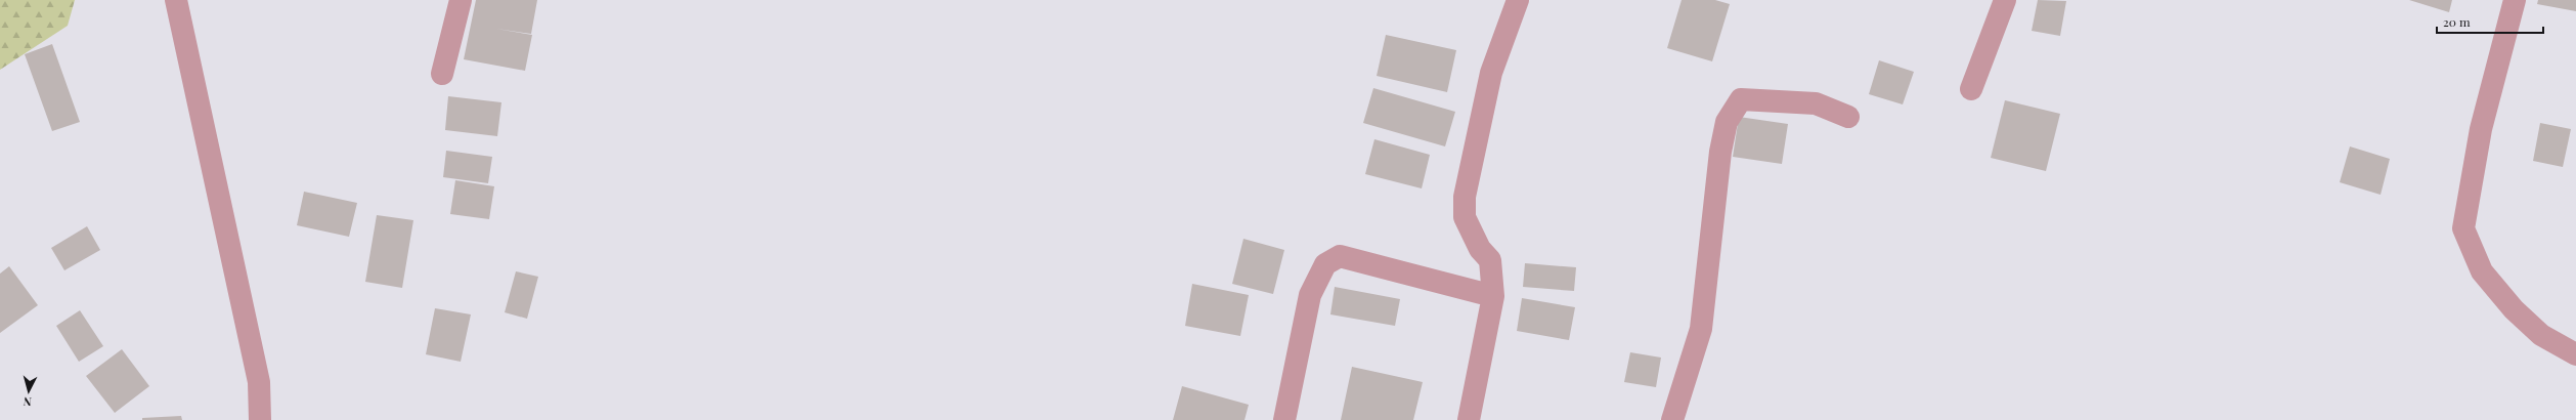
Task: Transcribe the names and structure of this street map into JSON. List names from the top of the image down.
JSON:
{
  "scale_bar": "20 m",
  "north": "bottom"
}
